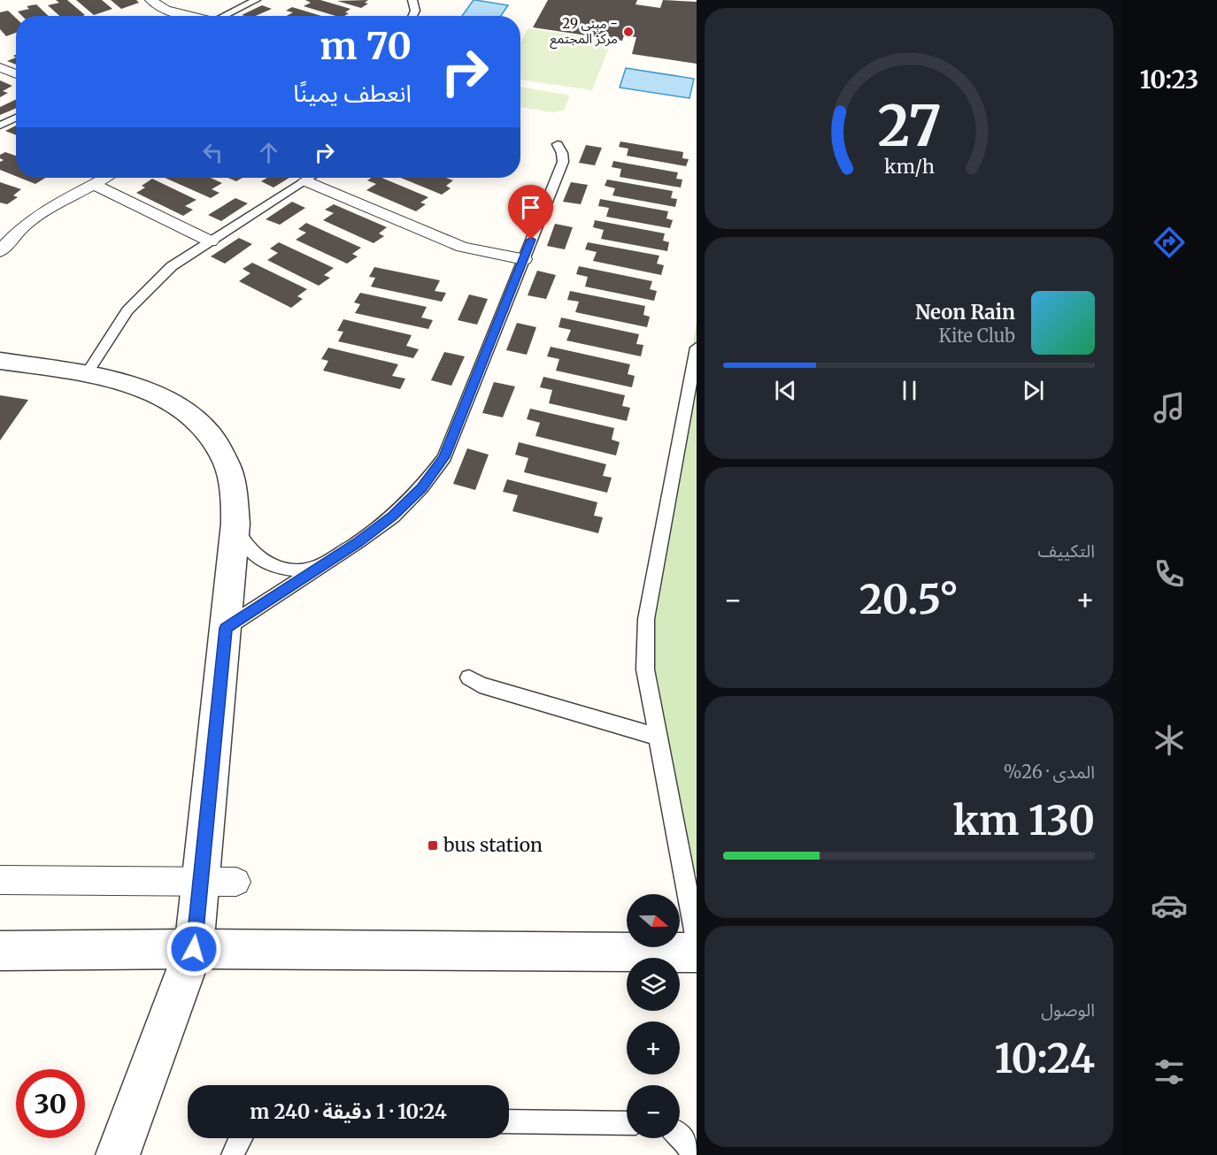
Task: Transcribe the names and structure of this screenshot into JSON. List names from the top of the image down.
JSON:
{
  "places": {
    "other": ["مبنى 29 - مركز المجتمع"],
    "transit": ["bus station"]
  },
  "north": "right",
  "page": {
    "tabs": "10:23",
    "turn": ["70 m", "انعطف يمينًا"],
    "song": ["Neon Rain", "Kite Club"],
    "tile": [
      "التكييف",
      ["المدى · 26%", "130 km"],
      ["الوصول", "10:24"]
    ],
    "heat": ["−", "20.5°", "+"],
    "map_buttons": ["+", "−"],
    "limit": "30",
    "trip": "10:24 · 1 دقيقة · 240 m",
    "gauge": ["27", "km/h"]
  }
}
